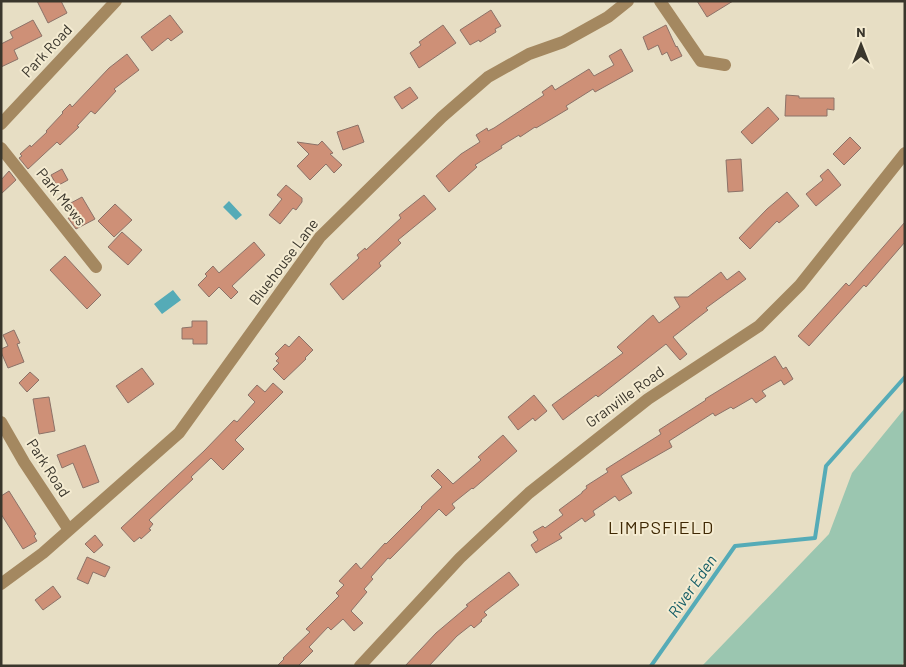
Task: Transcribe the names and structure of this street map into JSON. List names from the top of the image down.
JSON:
{
  "streets": {
    "street": [
      "Park Road",
      "Park Mews",
      "Bluehouse Lane",
      "Granville Road"
    ]
  },
  "crossings": [
    ["Park Road", "Bluehouse Lane"]
  ],
  "districts": ["LIMPSFIELD"],
  "water": ["River Eden"],
  "north": "top"
}
